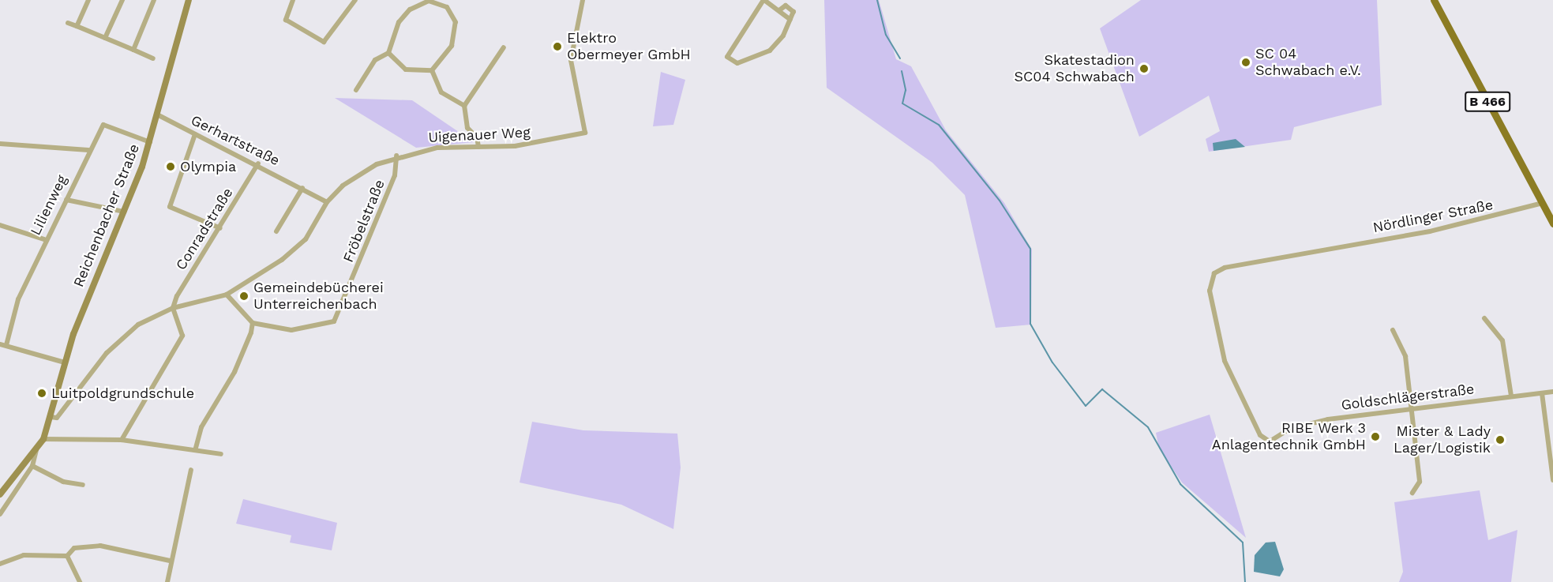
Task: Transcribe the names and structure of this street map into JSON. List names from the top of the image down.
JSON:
{
  "streets": {
    "main road": ["B 466", "Reichenbacher Straße"],
    "street": [
      "Uigenauer Weg",
      "Gerhartstraße",
      "Lilienweg",
      "Nördlinger Straße",
      "Fröbelstraße",
      "Conradstraße",
      "Goldschlägerstraße"
    ]
  },
  "crossings": [
    ["B 466", "Nördlinger Straße"],
    ["Uigenauer Weg", "Gerhartstraße"],
    ["Uigenauer Weg", "Reichenbacher Straße"],
    ["Uigenauer Weg", "Fröbelstraße"],
    ["Uigenauer Weg", "Conradstraße"],
    ["Gerhartstraße", "Reichenbacher Straße"],
    ["Gerhartstraße", "Conradstraße"],
    ["Lilienweg", "Reichenbacher Straße"],
    ["Nördlinger Straße", "Goldschlägerstraße"]
  ],
  "places": [
    "Elektro Obermeyer GmbH",
    "SC 04 Schwabach e.V.",
    "Skatestadion SC04 Schwabach",
    "Olympia",
    "Gemeindebücherei Unterreichenbach",
    "Luitpoldgrundschule",
    "RIBE Werk 3 Anlagentechnik GmbH",
    "Mister & Lady Lager/Logistik"
  ]
}
